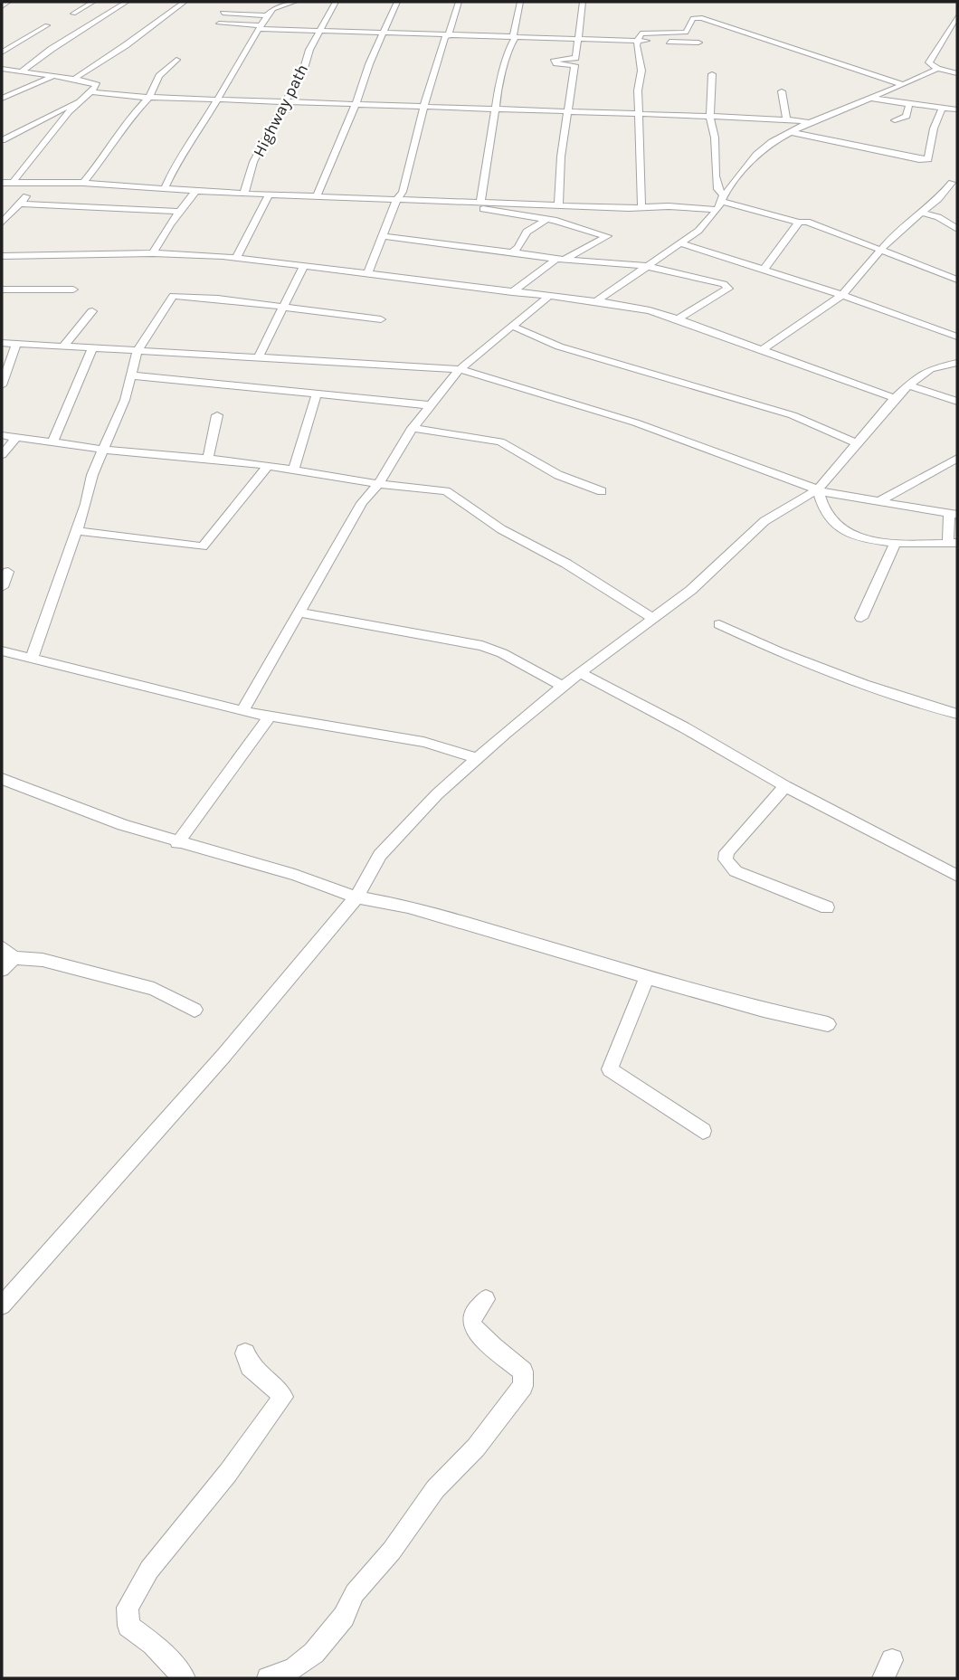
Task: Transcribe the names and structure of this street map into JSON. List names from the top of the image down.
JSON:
{
  "streets": {
    "street": ["Highway path"]
  }
}
